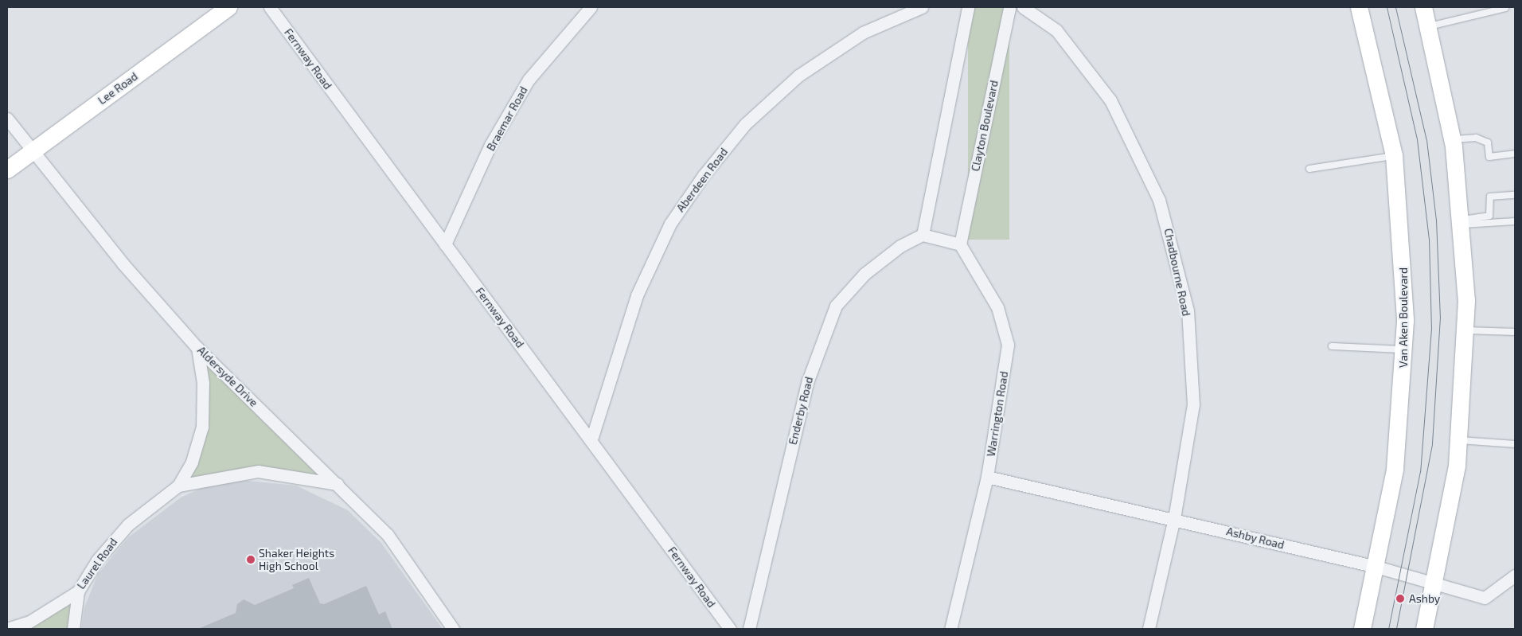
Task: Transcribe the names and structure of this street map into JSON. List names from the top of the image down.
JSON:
{
  "streets": {
    "main road": ["Lee Road", "Van Aken Boulevard"],
    "street": [
      "Fernway Road",
      "Braemar Road",
      "Clayton Boulevard",
      "Aberdeen Road",
      "Chadbourne Road",
      "Aldersyde Drive",
      "Enderby Road",
      "Warrington Road",
      "Ashby Road",
      "Laurel Road"
    ]
  },
  "crossings": [
    ["Fernway Road", "Braemar Road"],
    ["Fernway Road", "Aberdeen Road"],
    ["Lee Road", "Aldersyde Drive"],
    ["Clayton Boulevard", "Warrington Road"],
    ["Chadbourne Road", "Ashby Road"],
    ["Van Aken Boulevard", "Ashby Road"],
    ["Aldersyde Drive", "Laurel Road"],
    ["Warrington Road", "Ashby Road"]
  ],
  "places": ["Shaker Heights High School", "Ashby"]
}
